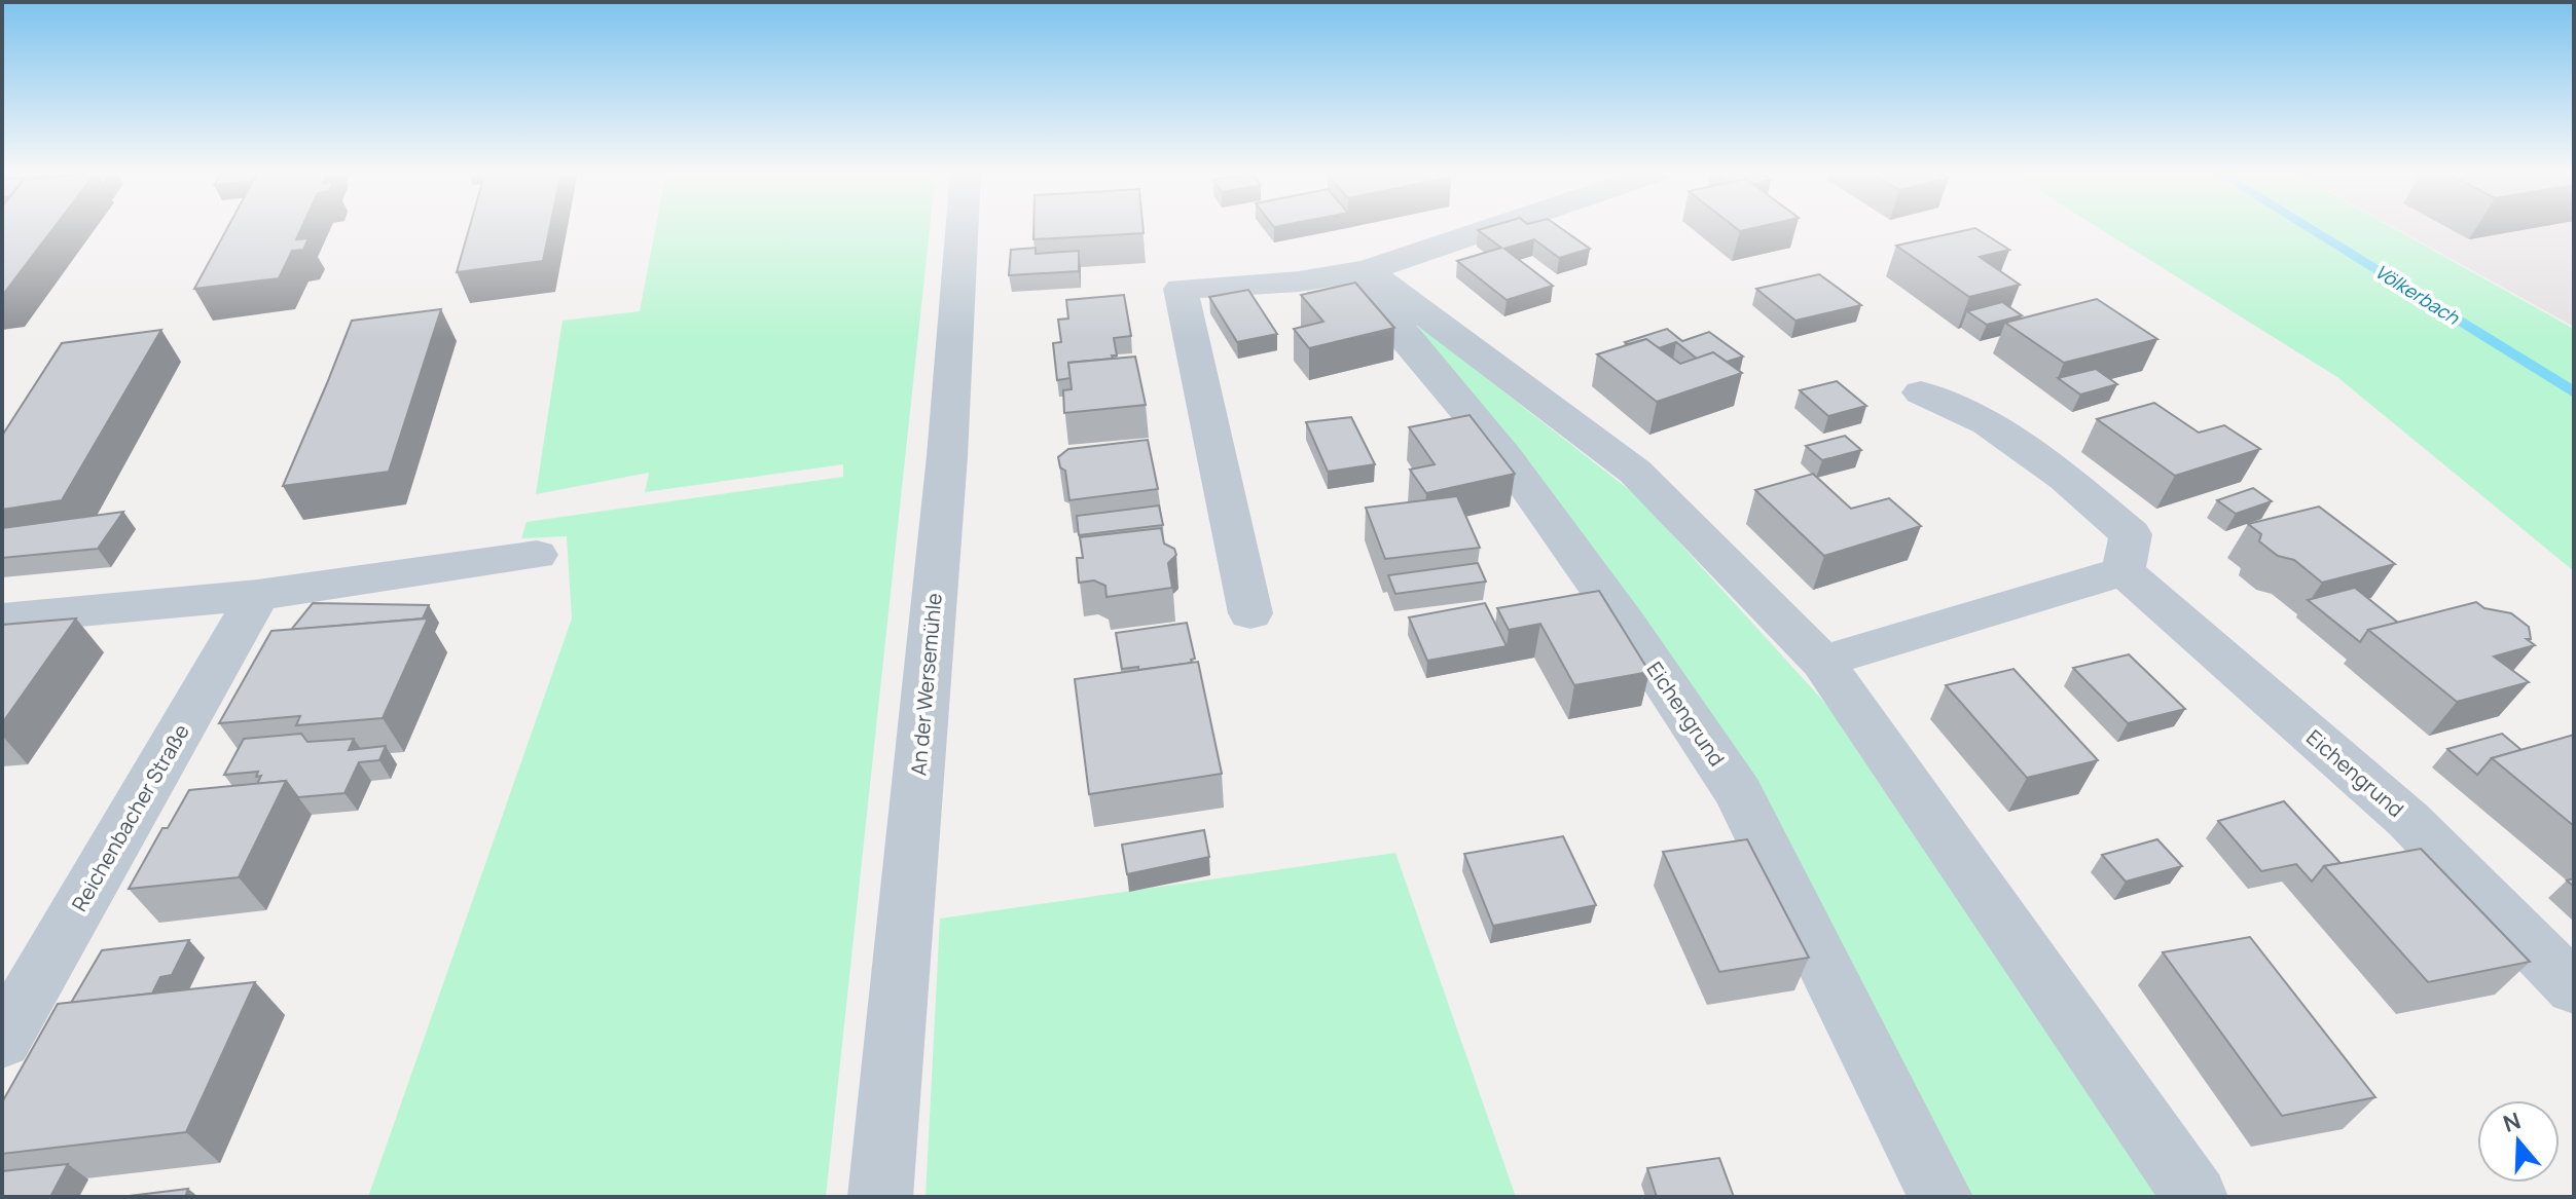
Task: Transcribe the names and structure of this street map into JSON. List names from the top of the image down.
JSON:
{
  "streets": {
    "street": ["An der Wersemühle", "Eichengrund", "Reichenbacher Straße"]
  },
  "water": ["Völkerbach"],
  "north": "top"
}
